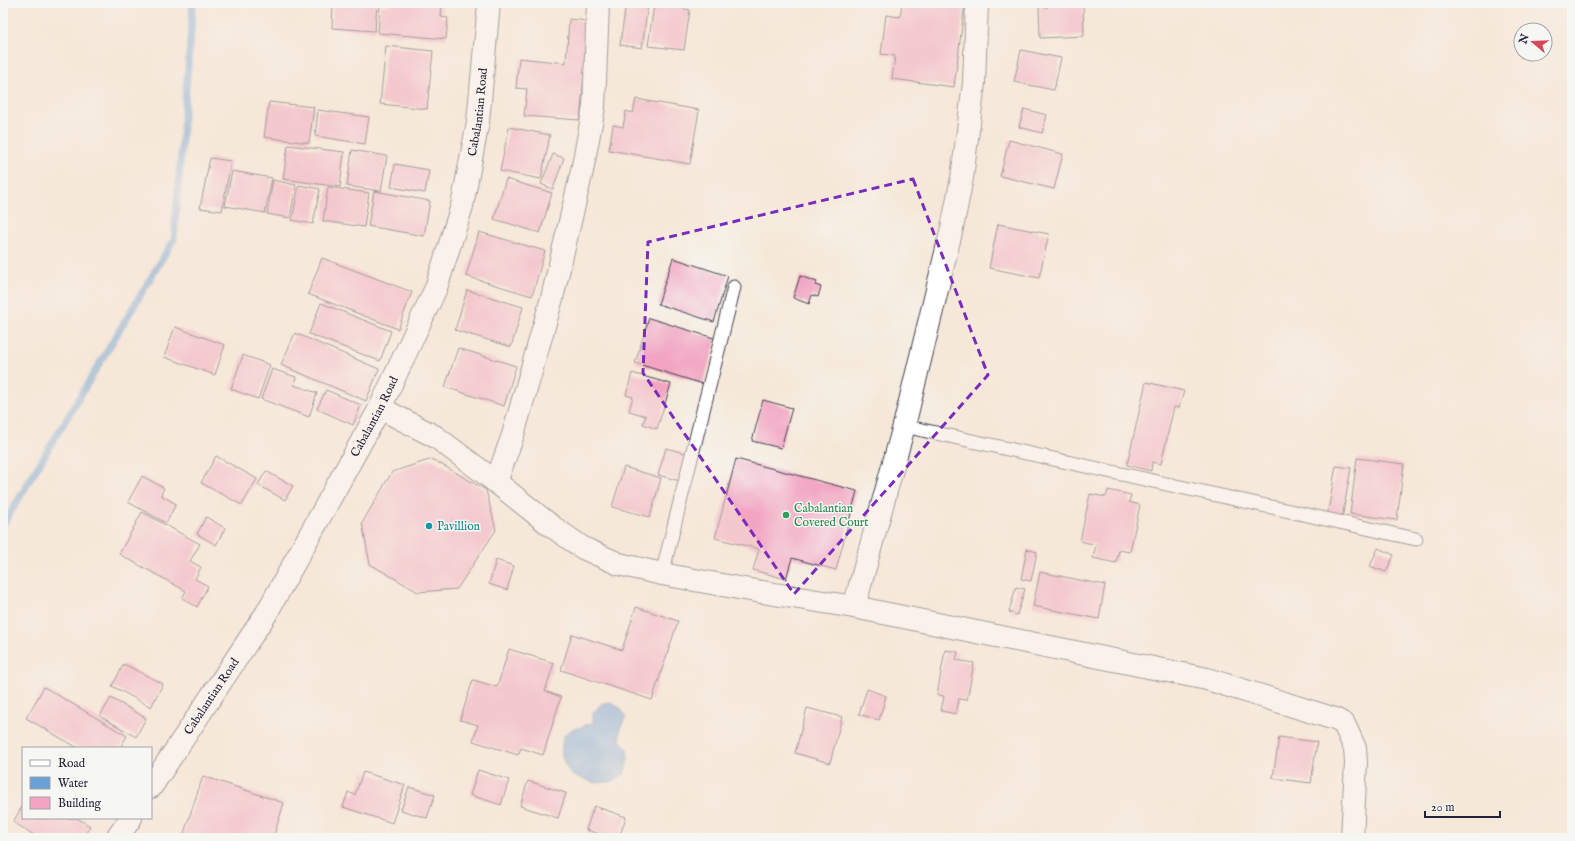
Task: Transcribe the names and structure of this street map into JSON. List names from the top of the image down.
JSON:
{
  "streets": {
    "street": ["Cabalantian Road"]
  },
  "places": ["Cabalantian Covered Court", "Pavillion"],
  "legend": ["Road", "Water", "Building"],
  "scale_bar": "20 m",
  "north": "left"
}
